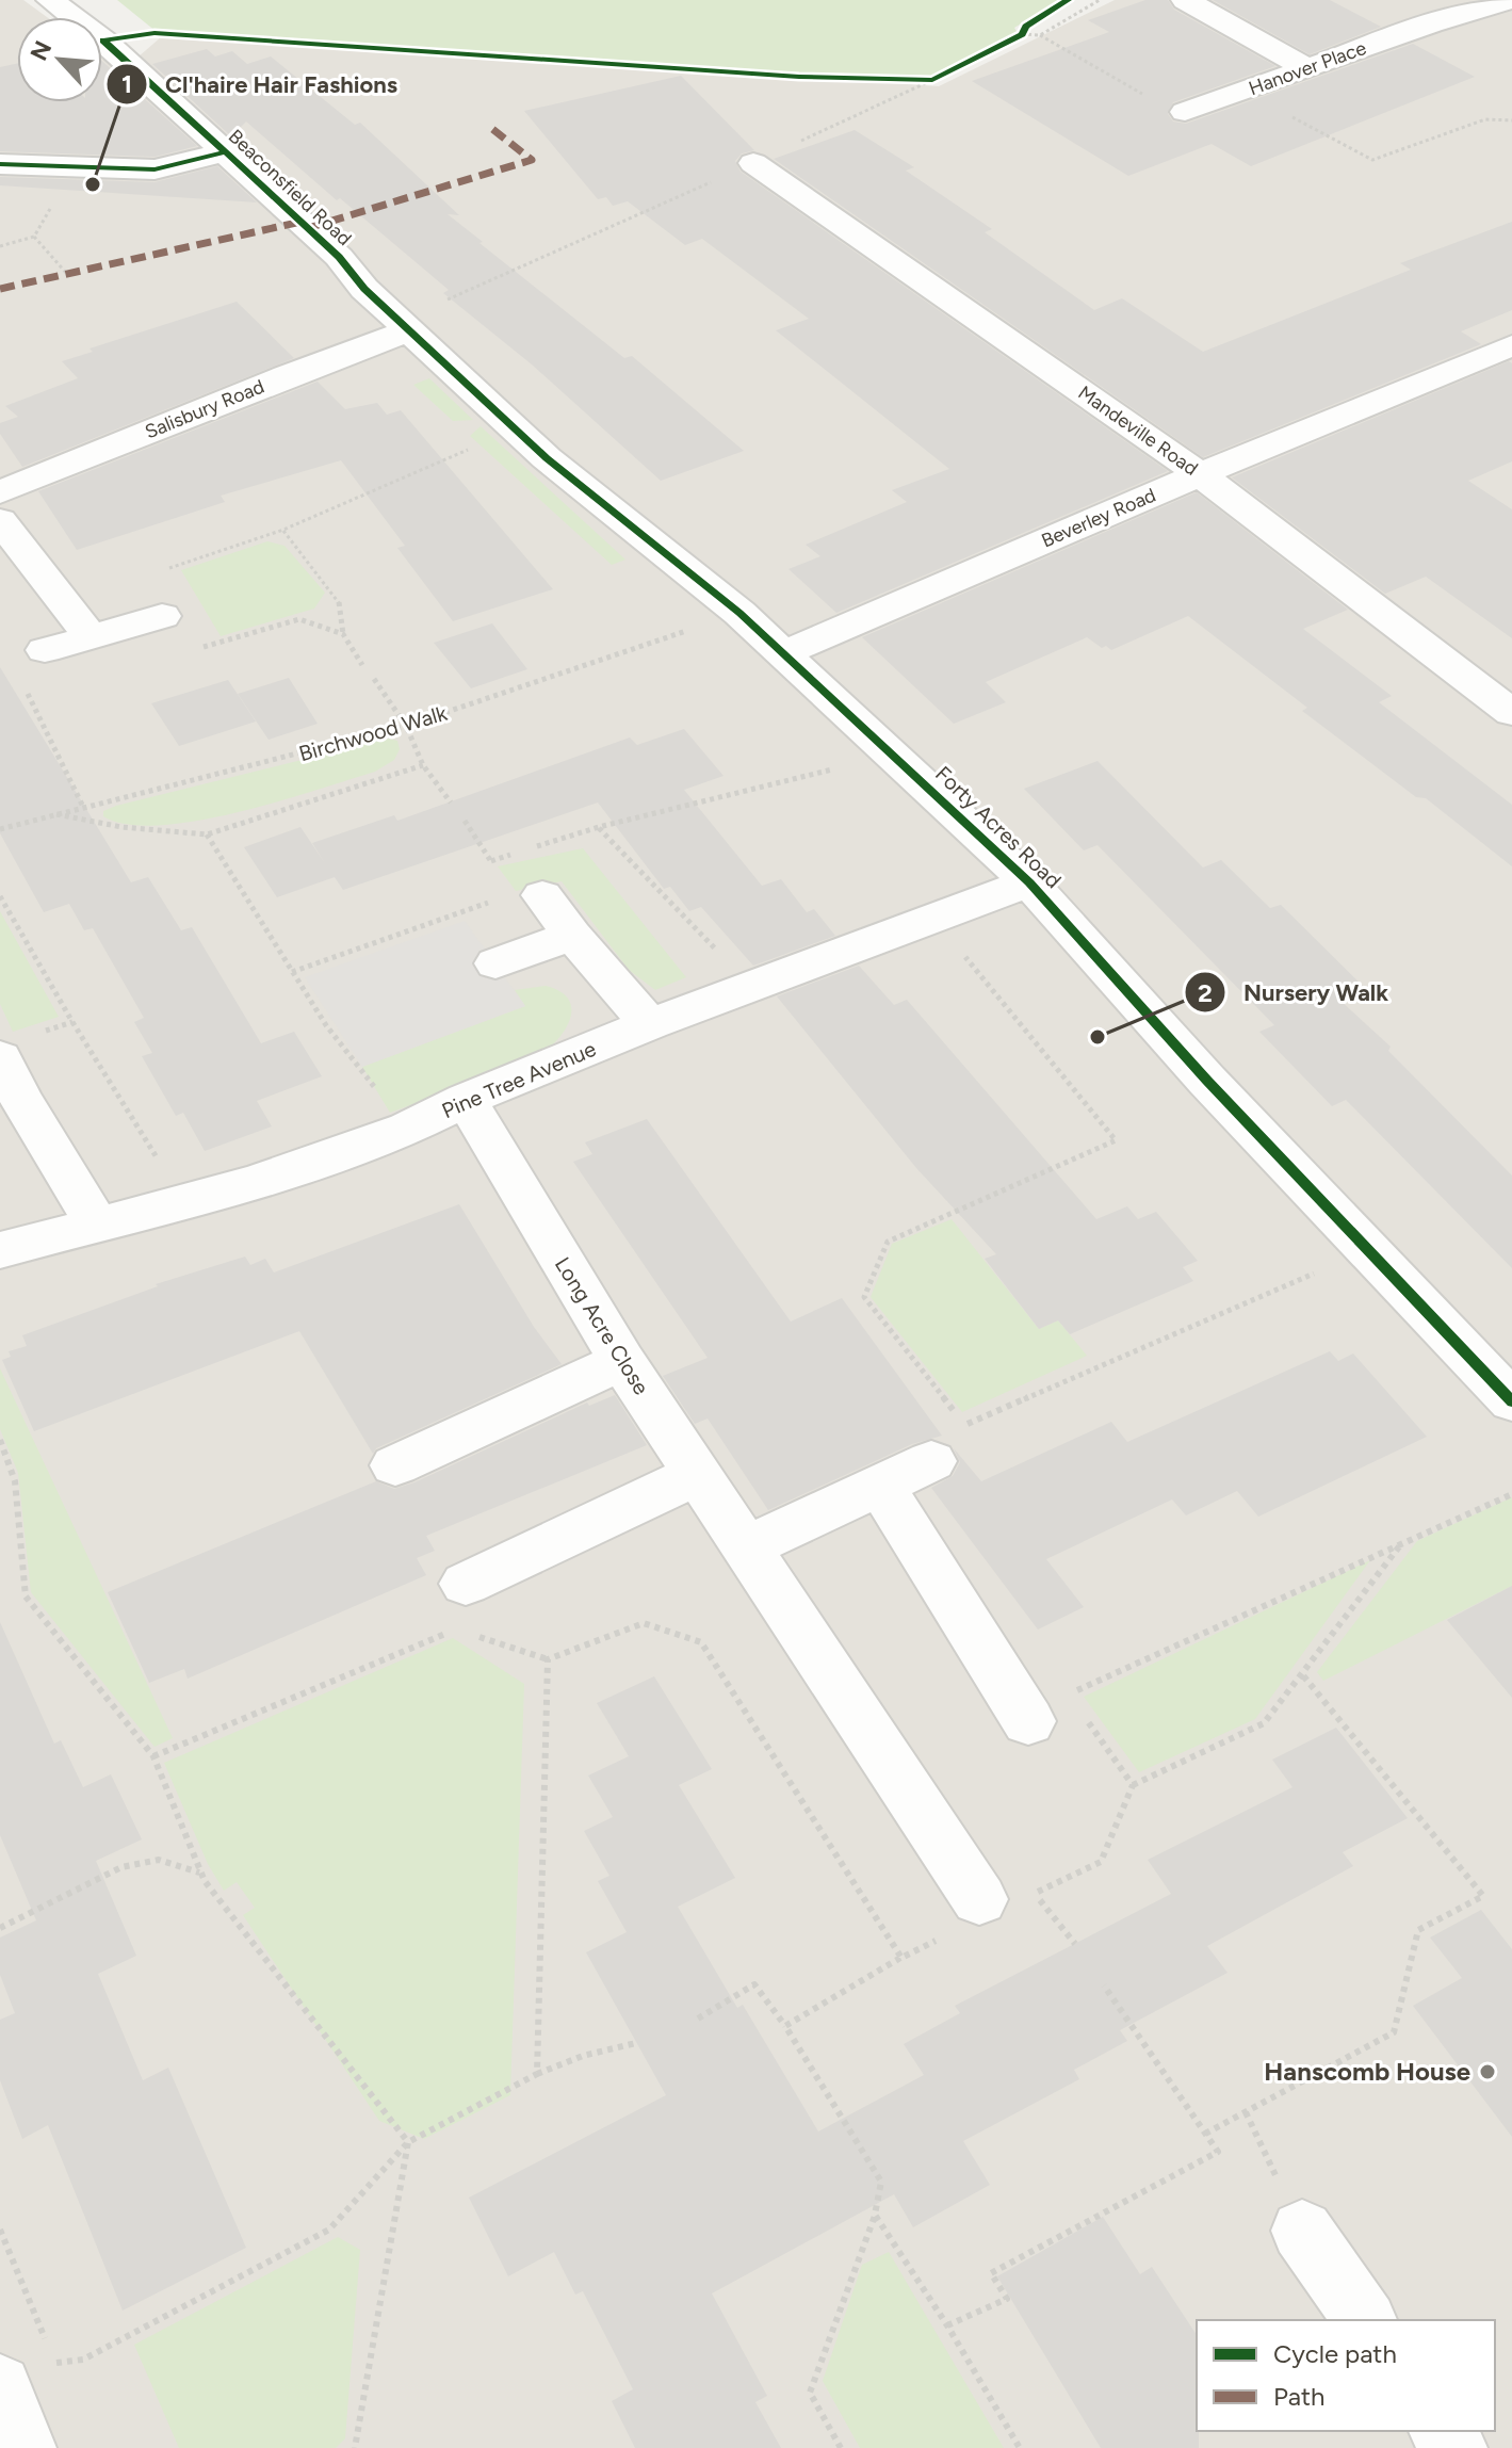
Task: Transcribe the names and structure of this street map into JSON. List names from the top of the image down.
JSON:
{
  "streets": {
    "street": [
      "Hanover Place",
      "Beaconsfield Road",
      "Salisbury Road",
      "Mandeville Road",
      "Beverley Road",
      "Forty Acres Road",
      "Pine Tree Avenue",
      "Long Acre Close"
    ],
    "path": ["Birchwood Walk"]
  },
  "crossings": [
    ["Beaconsfield Road", "Salisbury Road"],
    ["Beaconsfield Road", "Forty Acres Road"],
    ["Salisbury Road", "Forty Acres Road"],
    ["Mandeville Road", "Beverley Road"],
    ["Beverley Road", "Forty Acres Road"],
    ["Birchwood Walk", "Forty Acres Road"],
    ["Forty Acres Road", "Pine Tree Avenue"],
    ["Pine Tree Avenue", "Long Acre Close"]
  ],
  "places": ["Cl'haire Hair Fashions", "Nursery Walk", "Hanscomb House"],
  "legend": ["Cycle path", "Path"],
  "north": "top left"
}
